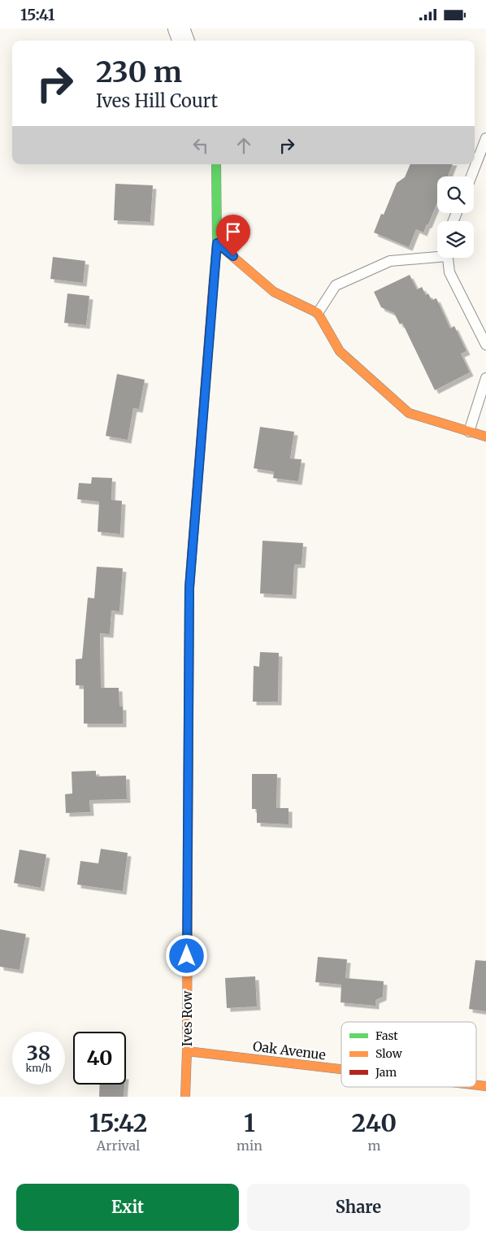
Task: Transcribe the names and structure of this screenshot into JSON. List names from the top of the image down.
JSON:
{
  "streets": {
    "street": ["Ives Row", "Oak Avenue"]
  },
  "crossings": [
    ["Ives Row", "Oak Avenue"]
  ],
  "legend": ["Fast", "Slow", "Jam"],
  "page": {
    "status": "15:41",
    "turn": ["230 m", "Ives Hill Court"],
    "speed": "38 km/h",
    "limit": "40",
    "eta": [
      "15:42",
      "Arrival",
      "1",
      "min",
      "240",
      "m"
    ],
    "buttons": ["Exit", "Share"]
  }
}
